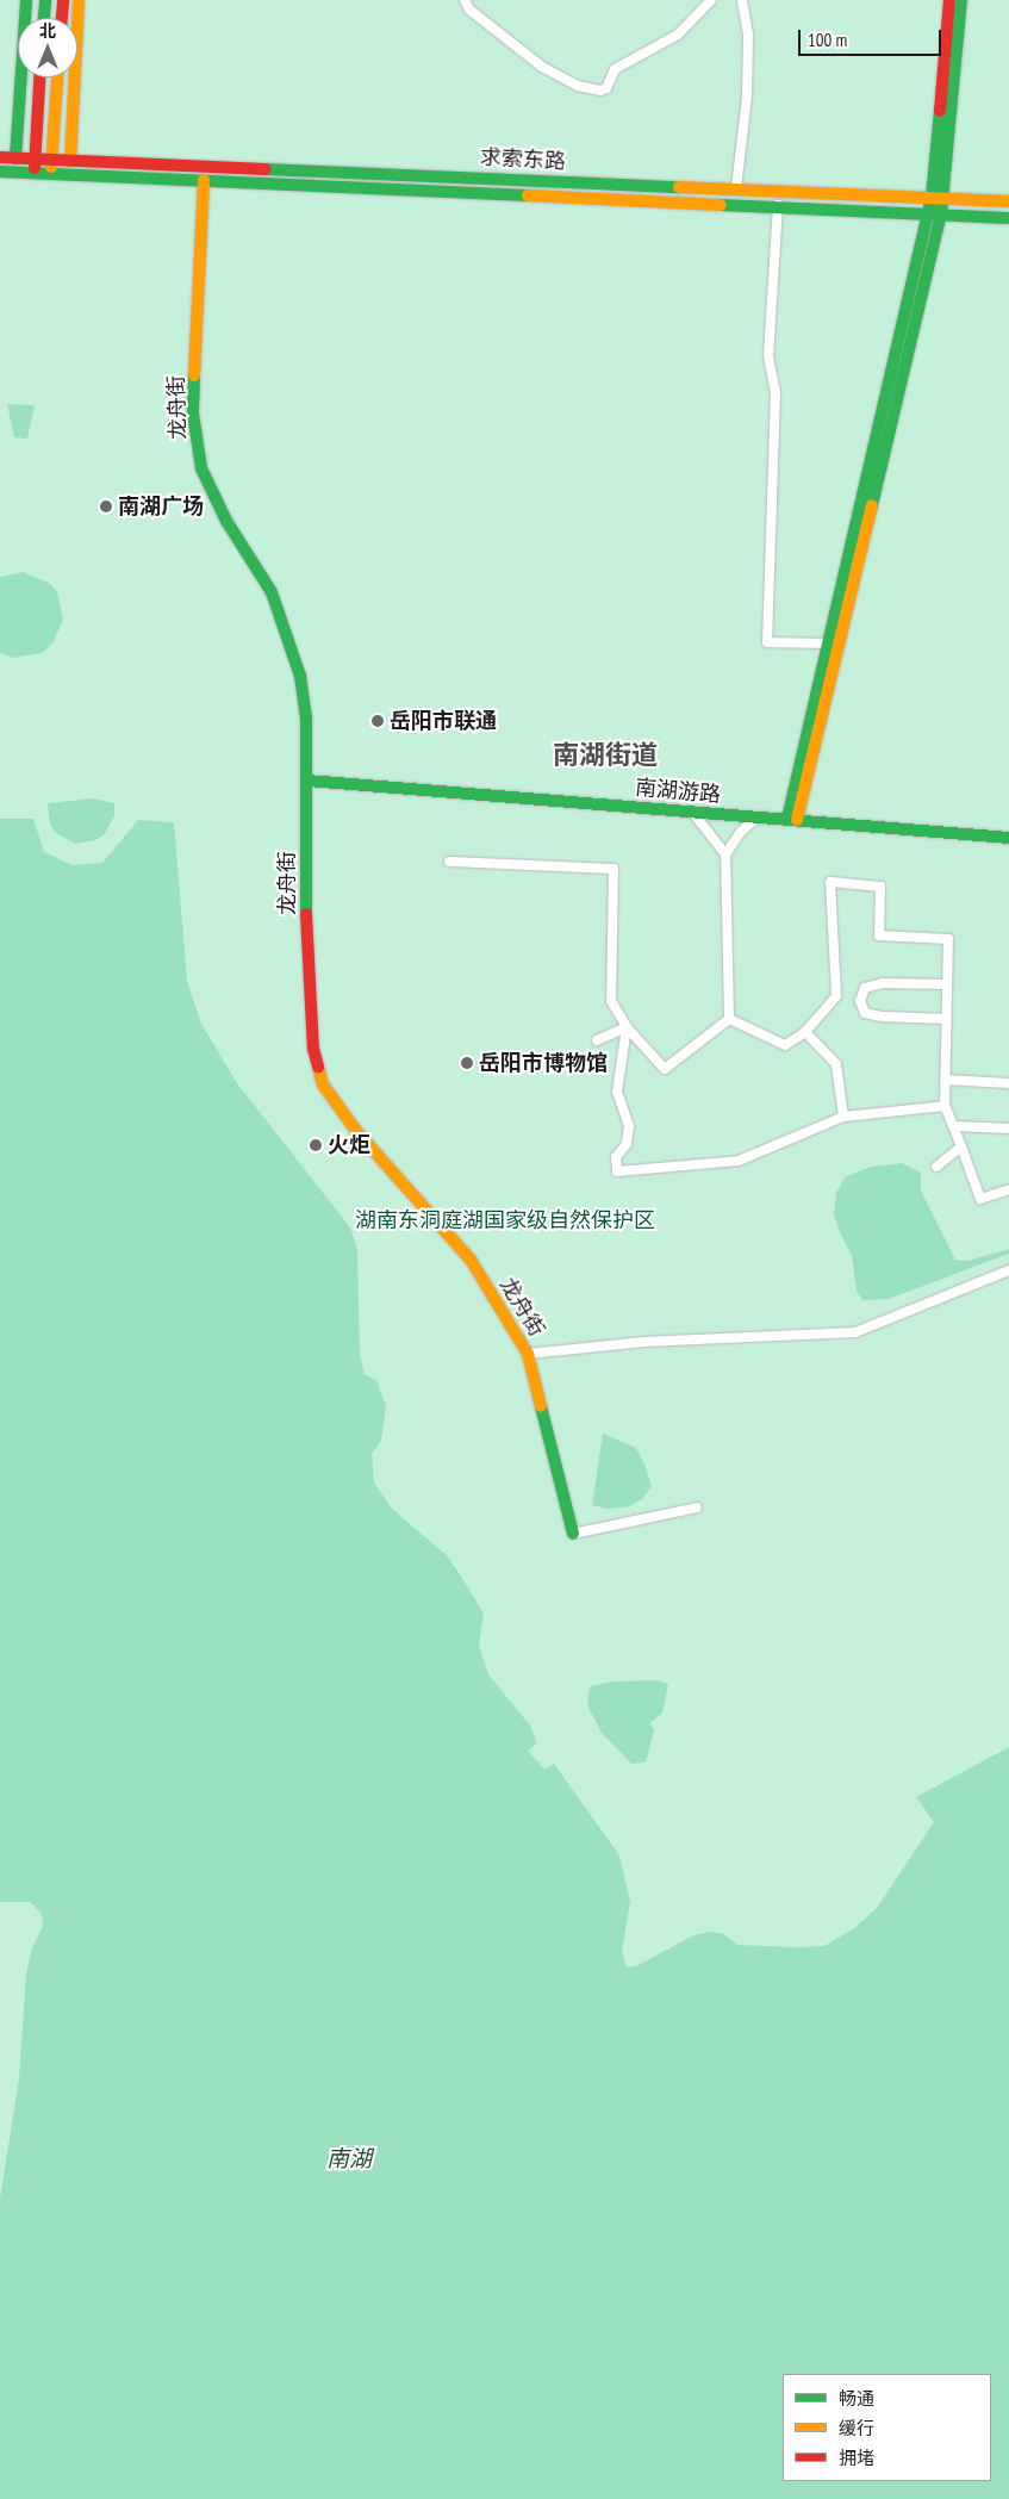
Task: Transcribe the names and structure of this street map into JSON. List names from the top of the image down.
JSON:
{
  "streets": {
    "main road": ["求索东路", "龙舟街", "南湖游路"]
  },
  "crossings": [
    ["求索东路", "龙舟街"],
    ["龙舟街", "南湖游路"]
  ],
  "districts": ["南湖街道"],
  "water": ["南湖"],
  "parks": ["湖南东洞庭湖国家级自然保护区"],
  "places": [
    "南湖广场",
    "岳阳市联通",
    "岳阳市博物馆",
    "火炬"
  ],
  "legend": ["畅通", "缓行", "拥堵"],
  "scale_bar": "100 m",
  "north": "top"
}
